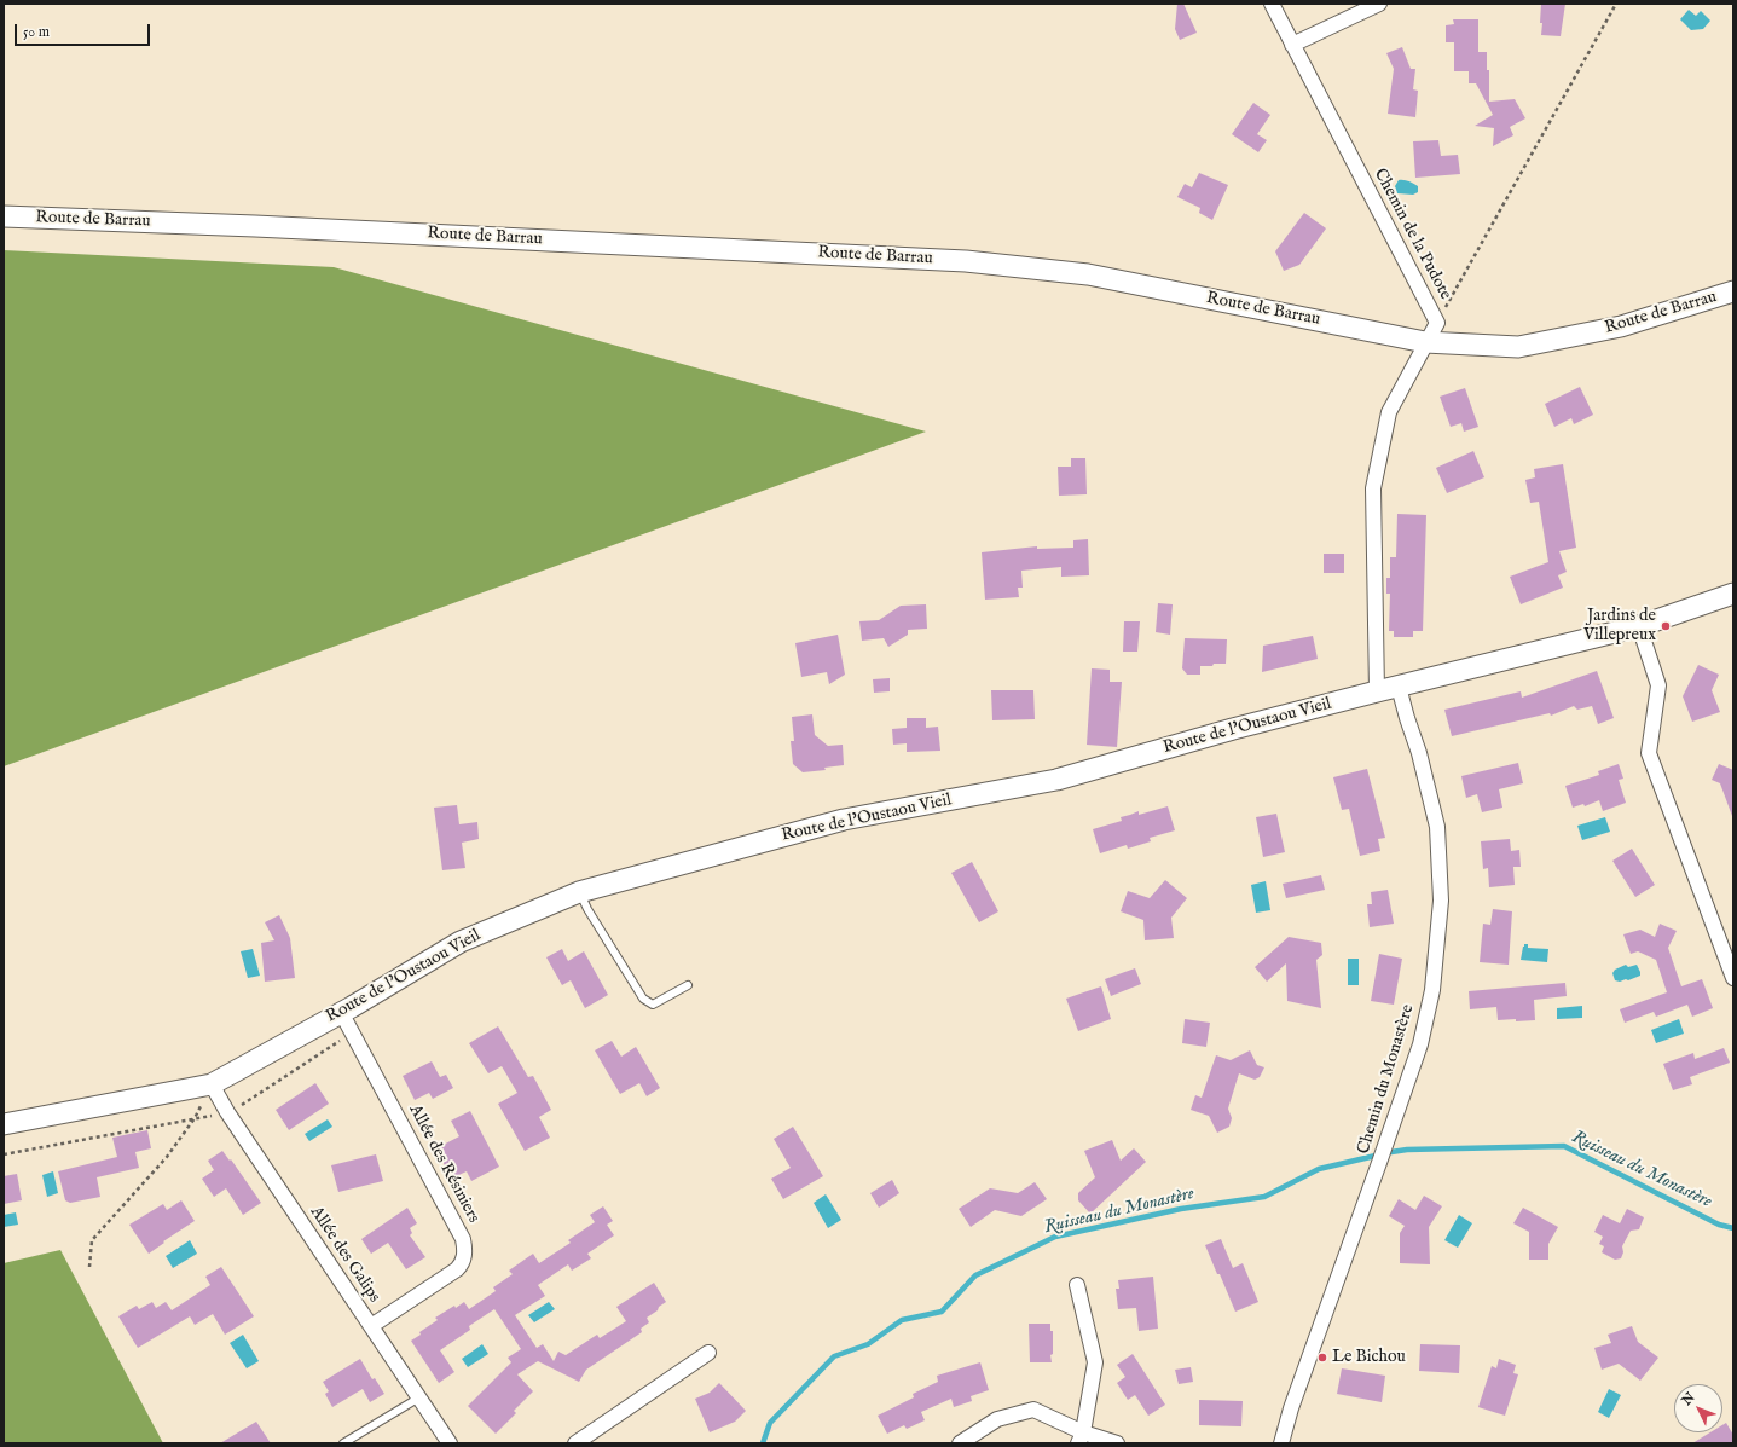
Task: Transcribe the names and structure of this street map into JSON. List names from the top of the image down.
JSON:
{
  "streets": {
    "street": [
      "Route de Barrau",
      "Chemin de la Pudote",
      "Route de l'Oustaou Vieil",
      "Chemin du Monastère",
      "Allée des Résiniers",
      "Allée des Galips"
    ]
  },
  "crossings": [
    ["Route de Barrau", "Chemin de la Pudote"],
    ["Chemin de la Pudote", "Route de l'Oustaou Vieil"],
    ["Route de l'Oustaou Vieil", "Chemin du Monastère"],
    ["Route de l'Oustaou Vieil", "Allée des Résiniers"],
    ["Route de l'Oustaou Vieil", "Allée des Galips"],
    ["Allée des Résiniers", "Allée des Galips"]
  ],
  "water": ["Ruisseau du Monastère"],
  "places": ["Jardins de Villepreux", "Le Bichou"],
  "scale_bar": "50 m",
  "north": "top left"
}
